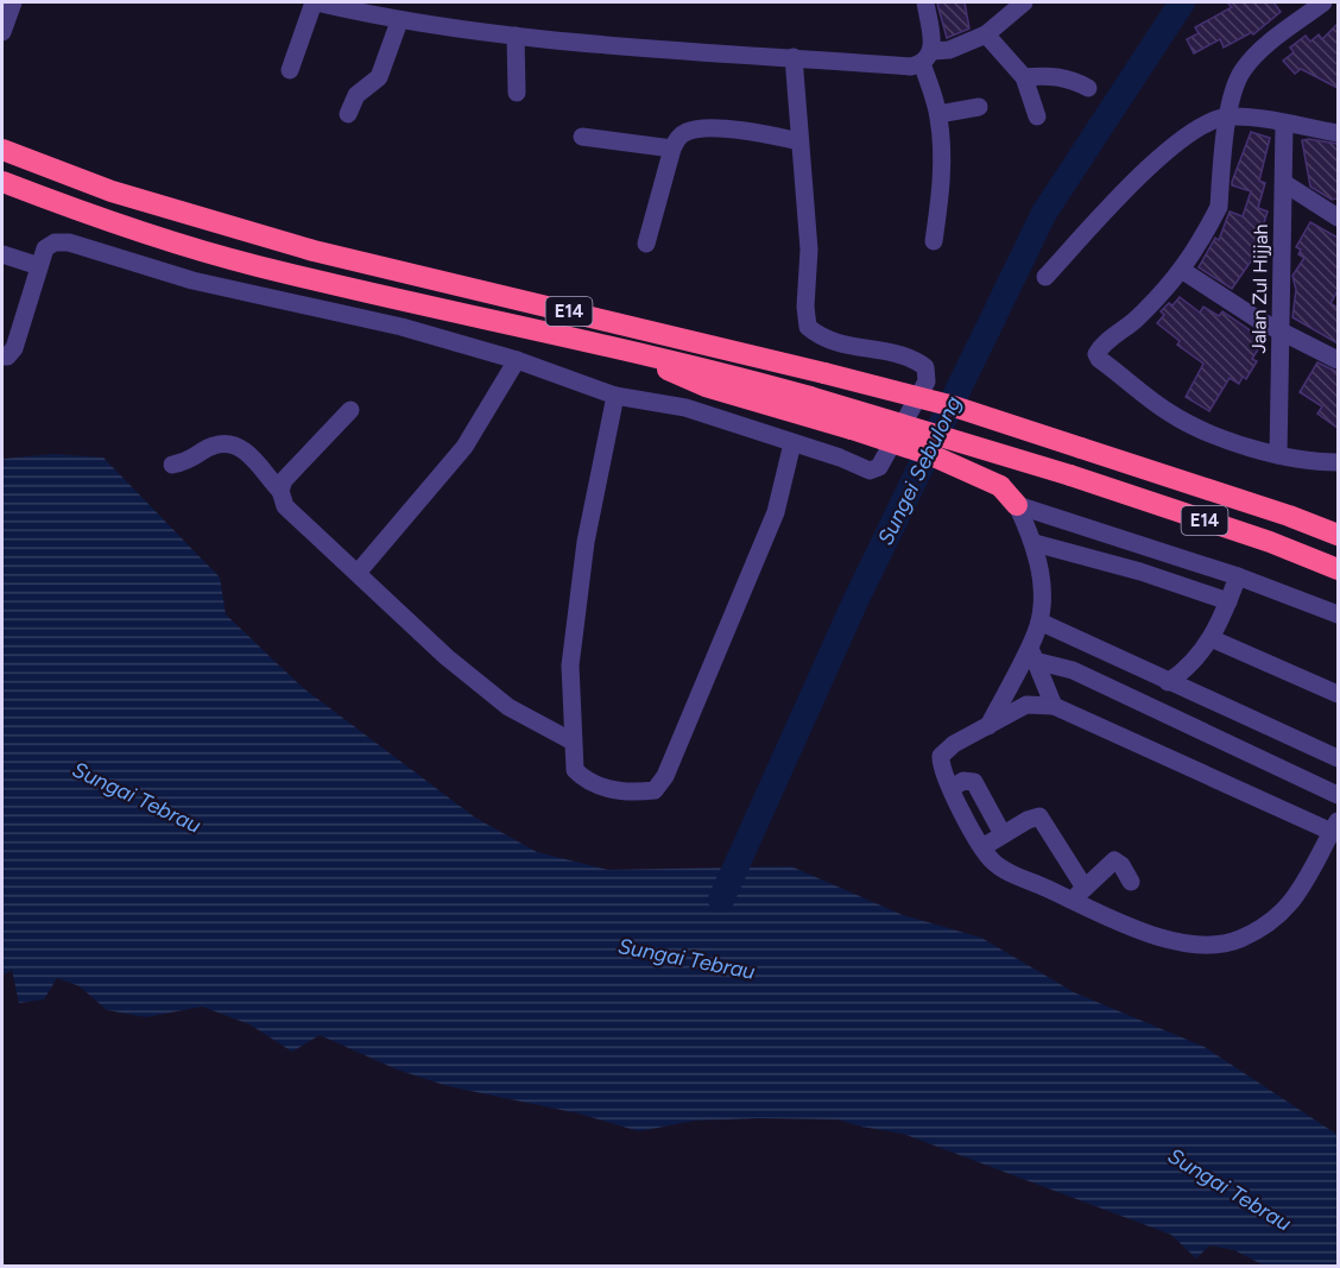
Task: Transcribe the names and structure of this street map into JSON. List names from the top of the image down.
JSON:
{
  "streets": {
    "highway": ["E14"],
    "street": ["Jalan Zul Hijjah"]
  },
  "water": ["Sungei Sebulong", "Sungai Tebrau"]
}
